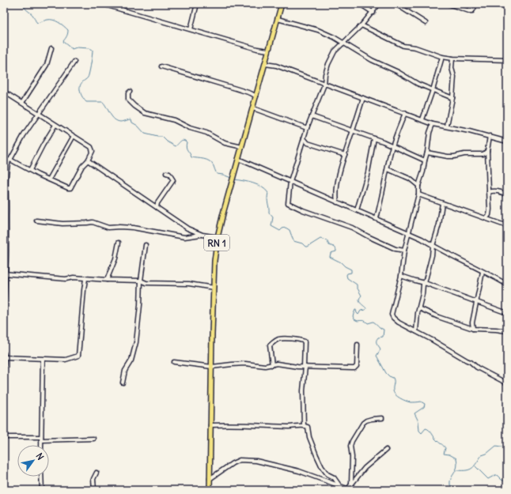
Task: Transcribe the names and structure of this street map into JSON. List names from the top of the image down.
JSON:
{
  "streets": {
    "main road": ["RN 1"]
  },
  "north": "top right"
}
